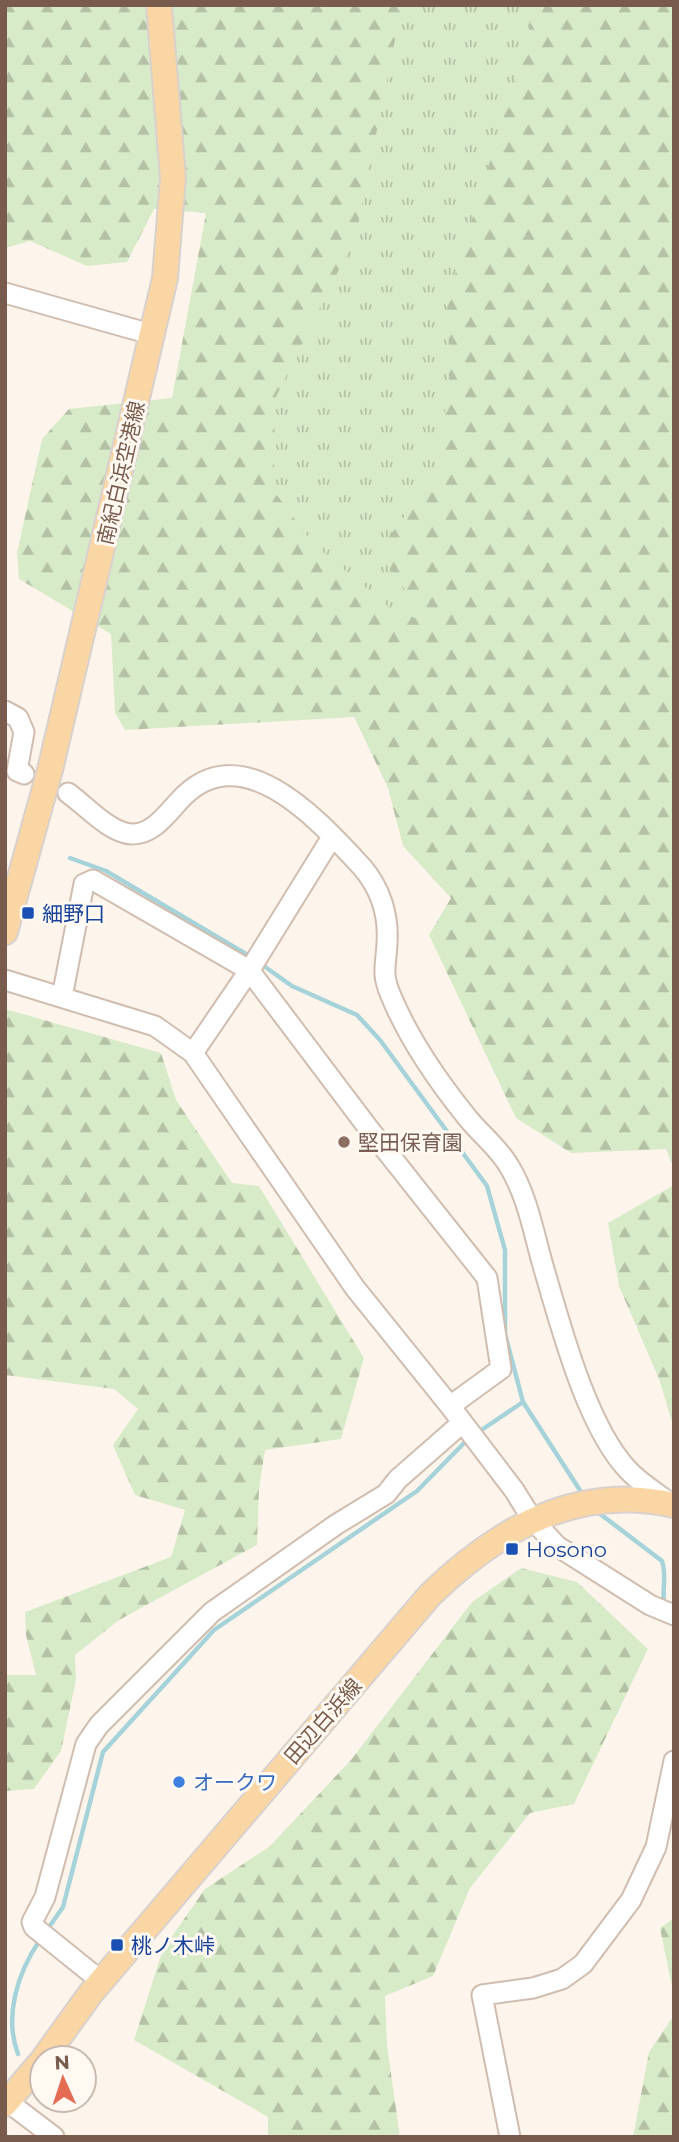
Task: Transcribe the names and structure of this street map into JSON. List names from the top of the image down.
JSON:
{
  "streets": {
    "main road": ["南紀白浜空港線", "田辺白浜線"]
  },
  "places": {
    "transit": ["細野口", "Hosono", "桃ノ木峠"],
    "other": ["堅田保育園", "オークワ"]
  },
  "north": "top"
}
